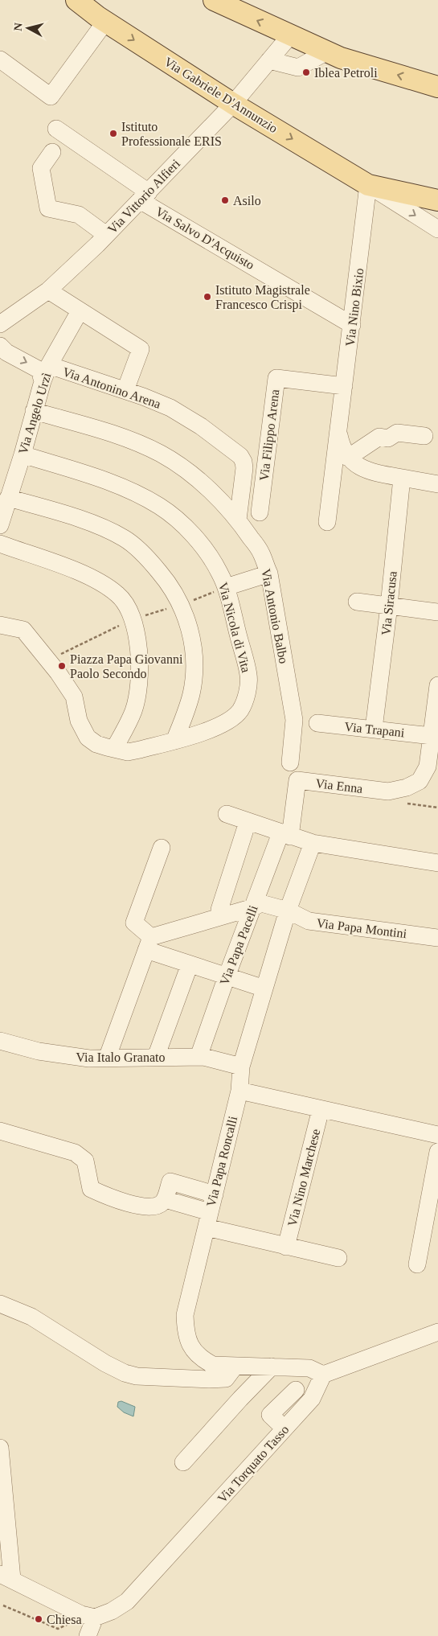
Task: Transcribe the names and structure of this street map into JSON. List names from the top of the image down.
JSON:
{
  "streets": {
    "main road": ["Via Gabriele D'Annunzio"],
    "street": [
      "Via Vittorio Alfieri",
      "Via Salvo D'Acquisto",
      "Via Nino Bixio",
      "Via Antonino Arena",
      "Via Angelo Urzì",
      "Via Filippo Arena",
      "Via Siracusa",
      "Via Antonio Balbo",
      "Via Nicola di Vita",
      "Via Trapani",
      "Via Enna",
      "Via Papa Montini",
      "Via Papa Pacelli",
      "Via Italo Granato",
      "Via Papa Roncalli",
      "Via Nino Marchese",
      "Via Torquato Tasso"
    ]
  },
  "crossings": [
    ["Via Gabriele D'Annunzio", "Via Vittorio Alfieri"],
    ["Via Gabriele D'Annunzio", "Via Nino Bixio"],
    ["Via Vittorio Alfieri", "Via Salvo D'Acquisto"],
    ["Via Salvo D'Acquisto", "Via Nino Bixio"],
    ["Via Nino Bixio", "Via Filippo Arena"],
    ["Via Antonino Arena", "Via Angelo Urzì"],
    ["Via Antonino Arena", "Via Antonio Balbo"],
    ["Via Angelo Urzì", "Via Antonio Balbo"],
    ["Via Angelo Urzì", "Via Nicola di Vita"],
    ["Via Siracusa", "Via Trapani"],
    ["Via Trapani", "Via Enna"],
    ["Via Enna", "Via Papa Pacelli"],
    ["Via Papa Montini", "Via Papa Pacelli"],
    ["Via Papa Montini", "Via Papa Roncalli"],
    ["Via Papa Pacelli", "Via Italo Granato"],
    ["Via Italo Granato", "Via Papa Roncalli"],
    ["Via Papa Roncalli", "Via Torquato Tasso"]
  ],
  "places": [
    "Iblea Petroli",
    "Istituto Professionale ERIS",
    "Asilo",
    "Istituto Magistrale Francesco Crispi",
    "Piazza Papa Giovanni Paolo Secondo",
    "Chiesa"
  ],
  "north": "left"
}
